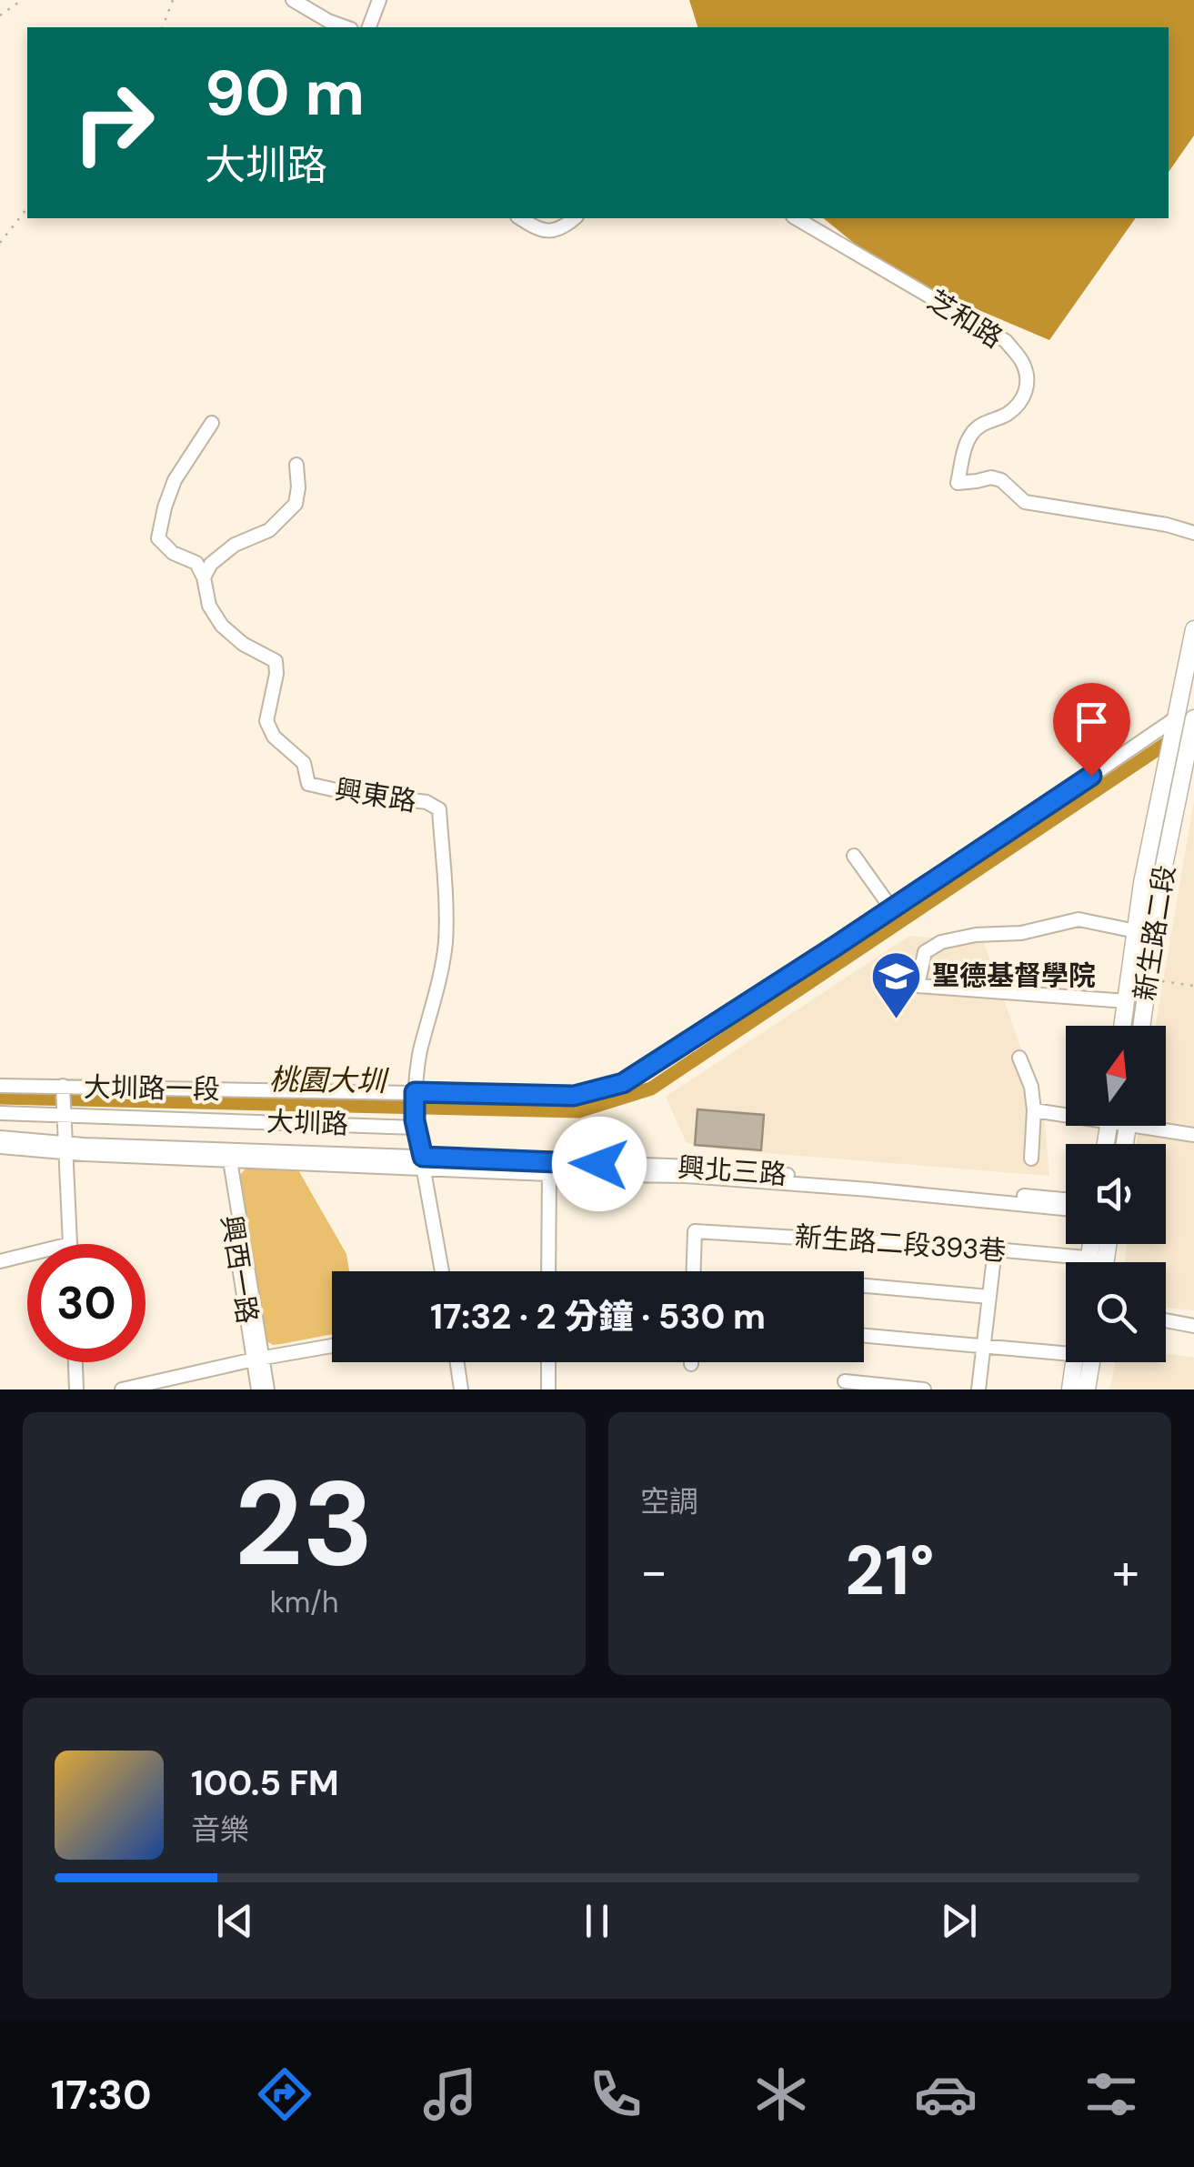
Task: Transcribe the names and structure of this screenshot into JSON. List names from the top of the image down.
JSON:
{
  "streets": {
    "main road": ["新生路二段"],
    "street": [
      "芝和路",
      "興東路",
      "大圳路一段",
      "大圳路",
      "興北三路",
      "新生路二段393巷",
      "興西一路"
    ]
  },
  "crossings": [
    ["興東路", "大圳路一段"],
    ["新生路二段", "大圳路一段"]
  ],
  "water": ["桃園大圳"],
  "places": {
    "school or university": ["聖德基督學院"]
  },
  "north": "top",
  "page": {
    "turn": ["90 m", "大圳路"],
    "limit": "30",
    "trip": "17:32 · 2 分鐘 · 530 m",
    "tile": [
      ["23", "km/h"],
      "空調"
    ],
    "heat": ["−", "21°", "+"],
    "song": ["100.5 FM", "音樂"],
    "tabs": "17:30"
  }
}
